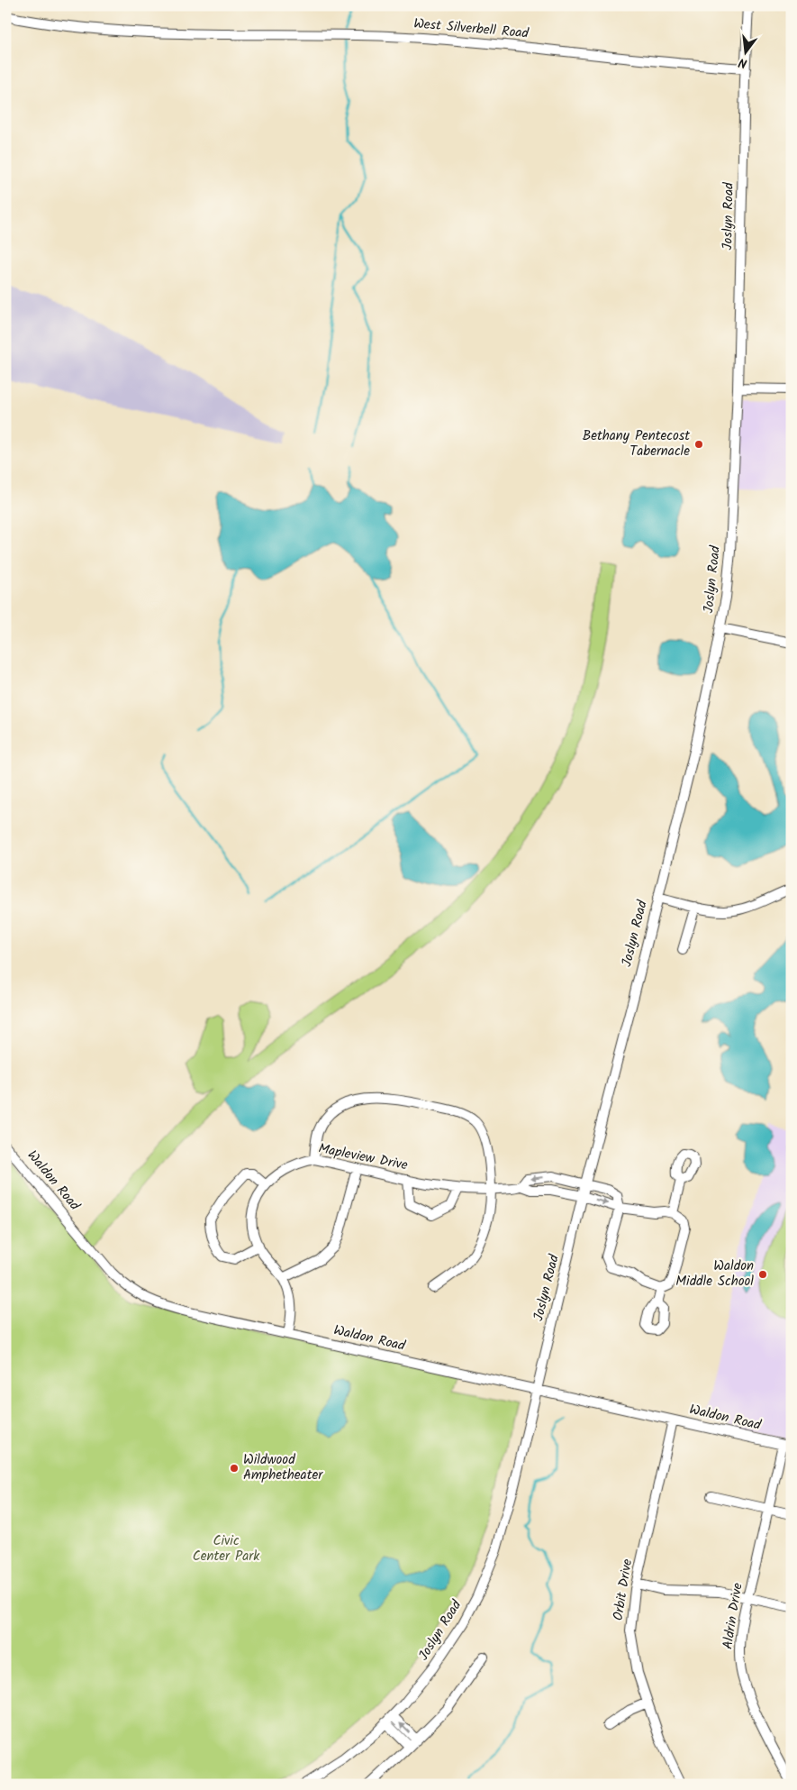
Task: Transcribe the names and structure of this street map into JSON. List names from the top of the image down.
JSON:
{
  "streets": {
    "street": [
      "West Silverbell Road",
      "Joslyn Road",
      "Mapleview Drive",
      "Waldon Road",
      "Orbit Drive",
      "Aldrin Drive"
    ]
  },
  "crossings": [
    ["West Silverbell Road", "Joslyn Road"],
    ["Joslyn Road", "Mapleview Drive"],
    ["Joslyn Road", "Waldon Road"],
    ["Mapleview Drive", "Waldon Road"],
    ["Waldon Road", "Orbit Drive"],
    ["Waldon Road", "Aldrin Drive"]
  ],
  "parks": ["Civic Center Park"],
  "places": ["Bethany Pentecost Tabernacle", "Waldon Middle School", "Wildwood Amphetheater"],
  "north": "bottom"
}
